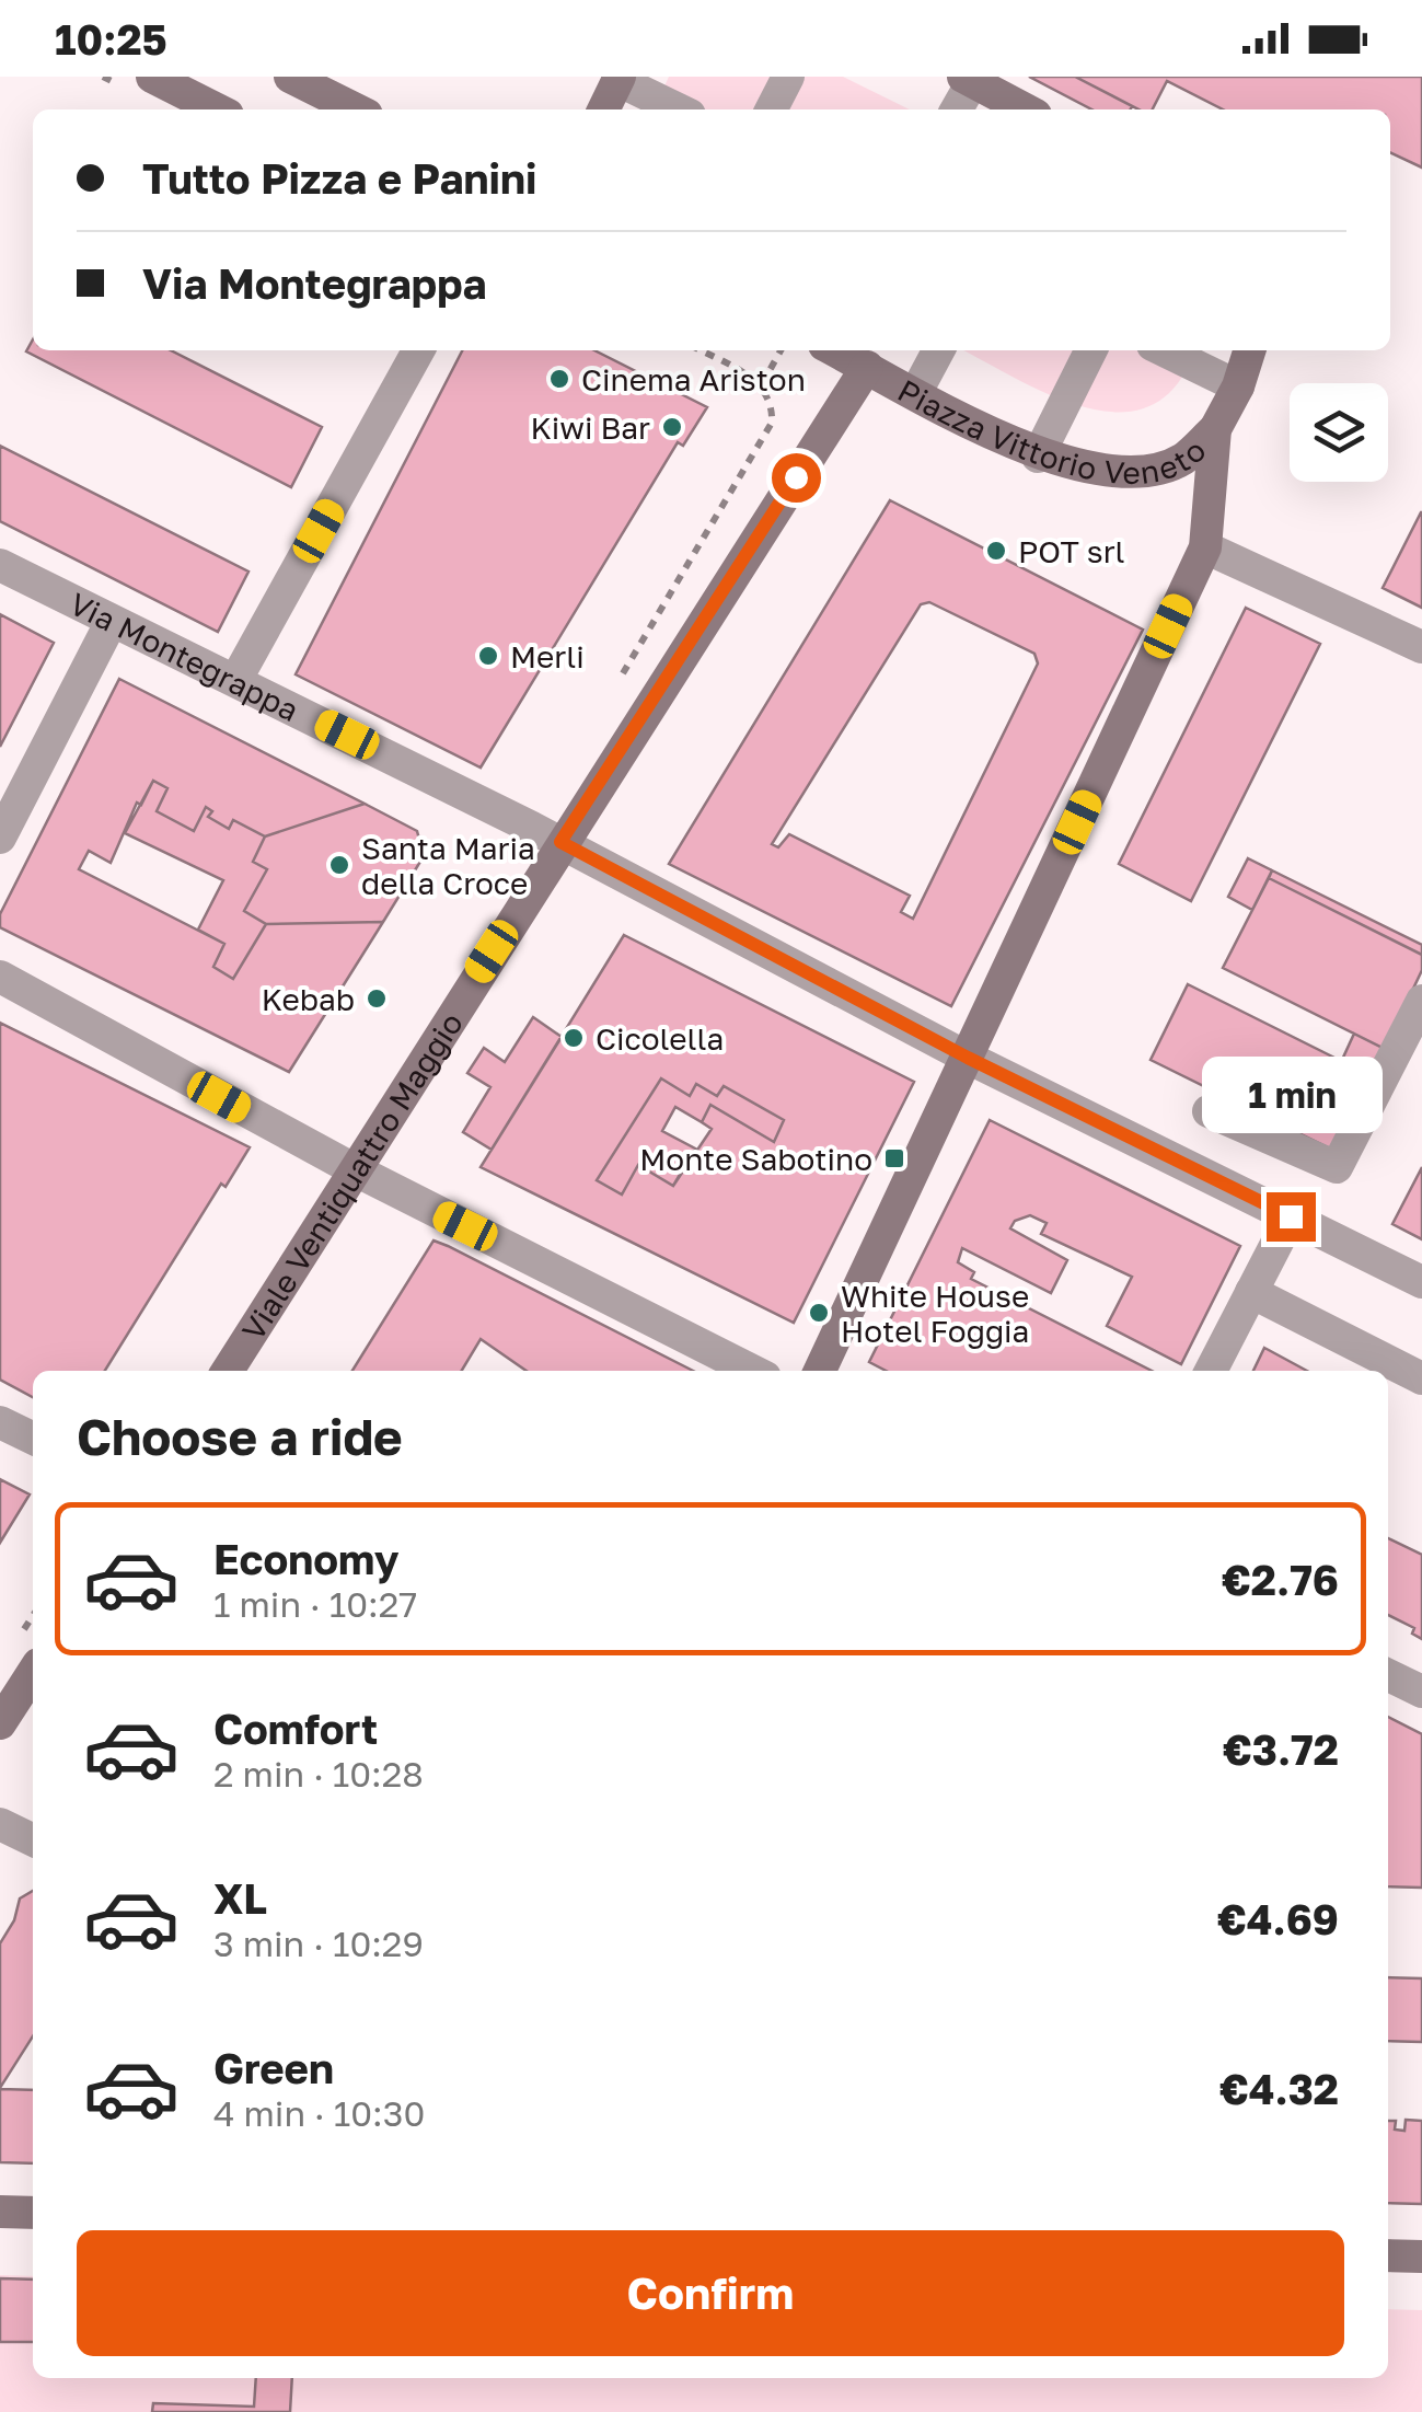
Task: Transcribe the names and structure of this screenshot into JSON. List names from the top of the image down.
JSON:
{
  "streets": {
    "street": ["Piazza Vittorio Veneto", "Via Montegrappa", "Viale Ventiquattro Maggio"]
  },
  "crossings": [
    ["Piazza Vittorio Veneto", "Viale Ventiquattro Maggio"],
    ["Via Montegrappa", "Viale Ventiquattro Maggio"]
  ],
  "places": {
    "other": [
      "Cinema Ariston",
      "Kiwi Bar",
      "POT srl",
      "Merli",
      "Santa Maria della Croce",
      "Kebab",
      "Cicolella",
      "White House Hotel Foggia"
    ],
    "transit": ["Monte Sabotino"]
  },
  "page": {
    "status": "10:25",
    "banner": ["Tutto Pizza e Panini", "Via Montegrappa"],
    "bubble": "1 min",
    "heading": "Choose a ride",
    "list": [
      {
        "name": "Economy",
        "note": "1 min · 10:27",
        "value": "€2.76"
      },
      {
        "name": "Comfort",
        "note": "2 min · 10:28",
        "value": "€3.72"
      },
      {
        "name": "XL",
        "note": "3 min · 10:29",
        "value": "€4.69"
      },
      {
        "name": "Green",
        "note": "4 min · 10:30",
        "value": "€4.32"
      }
    ],
    "buttons": "Confirm"
  }
}
